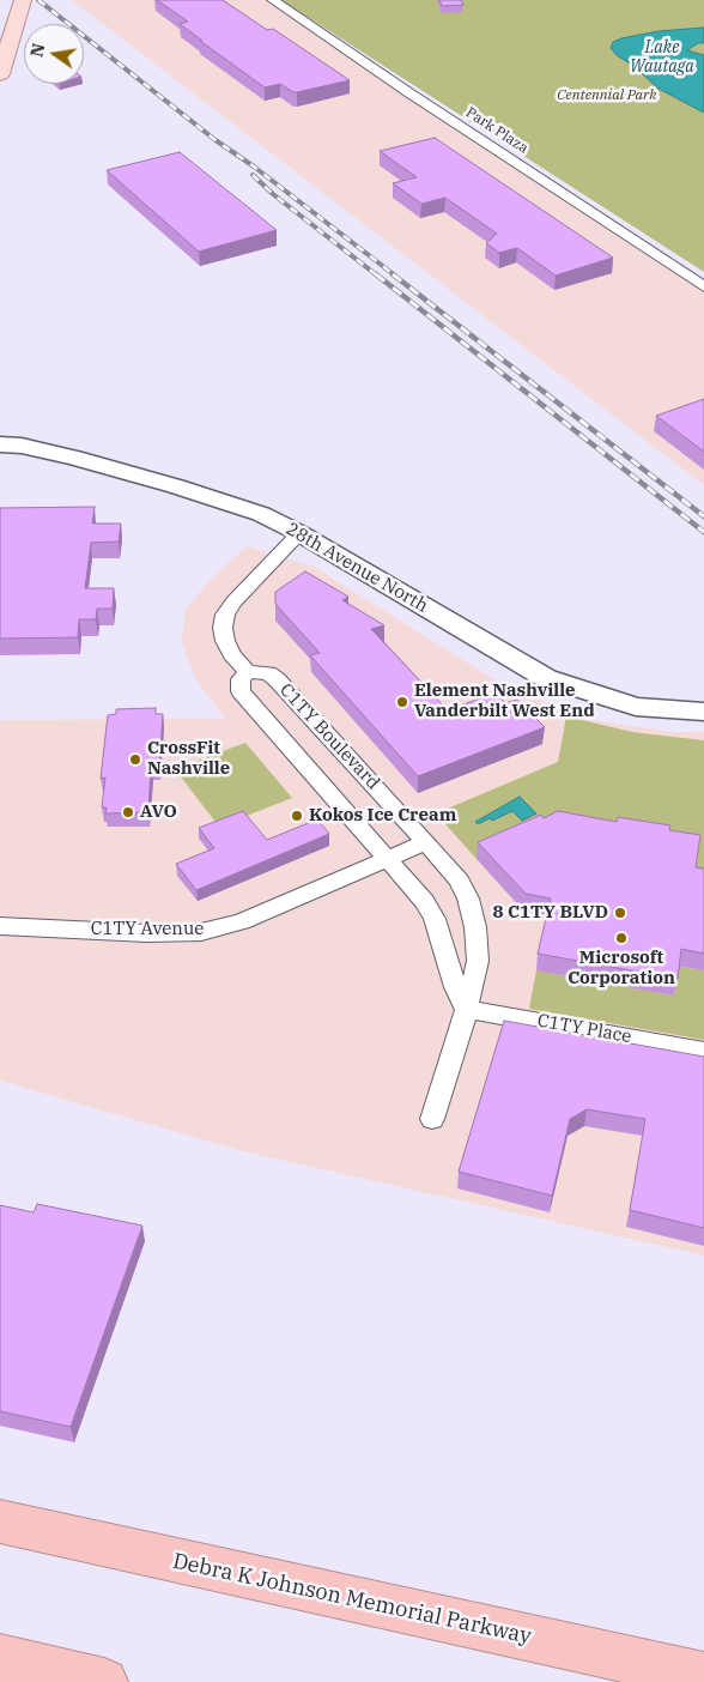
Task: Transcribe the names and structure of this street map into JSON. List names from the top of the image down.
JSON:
{
  "streets": {
    "highway": ["Debra K Johnson Memorial Parkway"],
    "main road": ["28th Avenue North"],
    "street": [
      "Park Plaza",
      "C1TY Boulevard",
      "C1TY Avenue",
      "C1TY Place"
    ]
  },
  "crossings": [
    ["C1TY Boulevard", "C1TY Avenue"],
    ["C1TY Boulevard", "C1TY Place"]
  ],
  "water": ["Lake Wautaga"],
  "parks": ["Centennial Park"],
  "places": [
    "Element Nashville Vanderbilt West End",
    "CrossFit Nashville",
    "AVO",
    "Kokos Ice Cream",
    "8 C1TY BLVD",
    "Microsoft Corporation"
  ],
  "north": "left"
}
